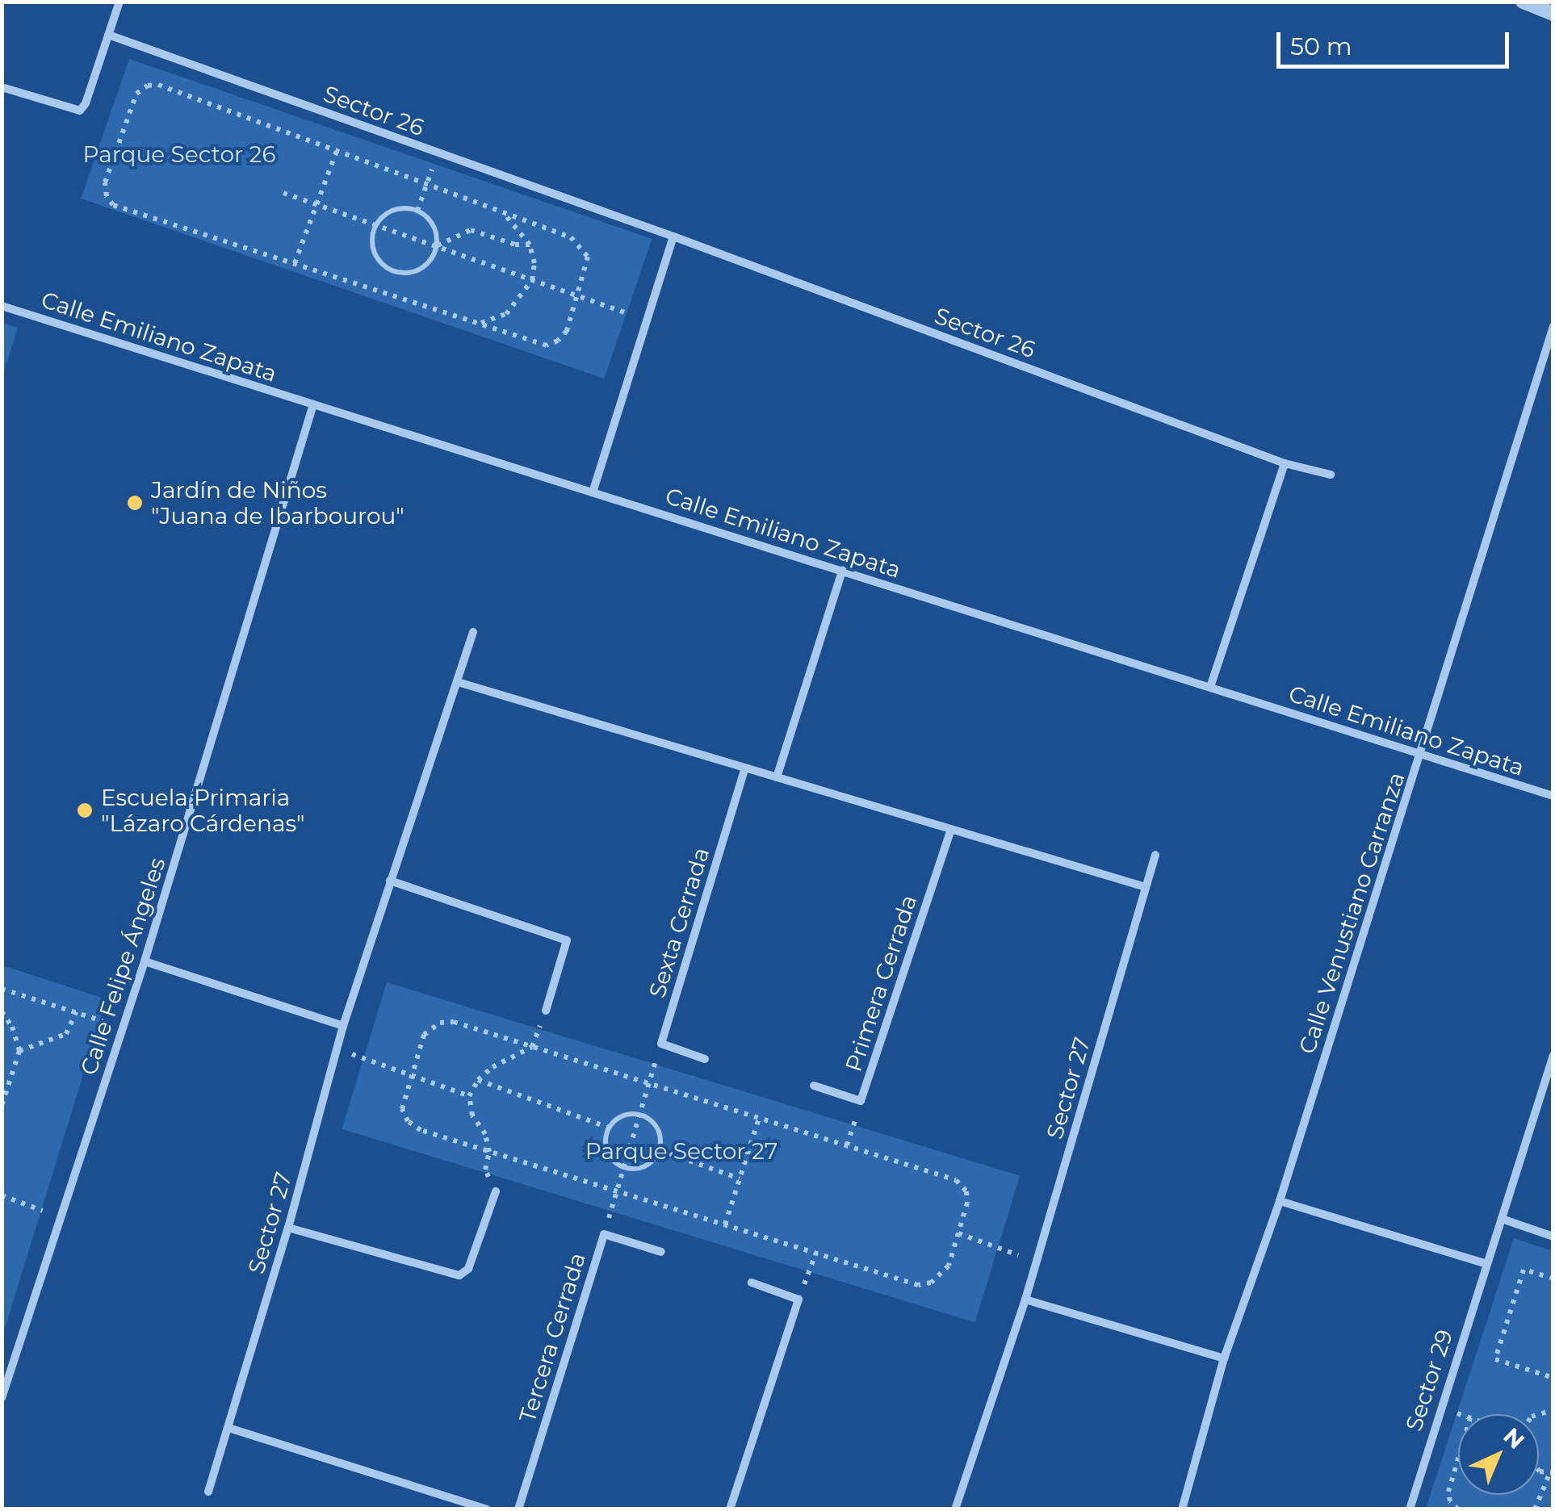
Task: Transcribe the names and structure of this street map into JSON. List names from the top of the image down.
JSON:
{
  "streets": {
    "street": [
      "Sector 26",
      "Calle Emiliano Zapata",
      "Calle Venustiano Carranza",
      "Sexta Cerrada",
      "Calle Felipe Ángeles",
      "Primera Cerrada",
      "Sector 27",
      "Tercera Cerrada",
      "Sector 29"
    ]
  },
  "crossings": [
    ["Calle Emiliano Zapata", "Calle Venustiano Carranza"],
    ["Calle Emiliano Zapata", "Calle Felipe Ángeles"]
  ],
  "parks": ["Parque Sector 26", "Parque Sector 27"],
  "places": ["Jardín de Niños \"Juana de Ibarbourou\"", "Escuela Primaria \"Lázaro Cárdenas\""],
  "scale_bar": "50 m",
  "north": "top right"
}
